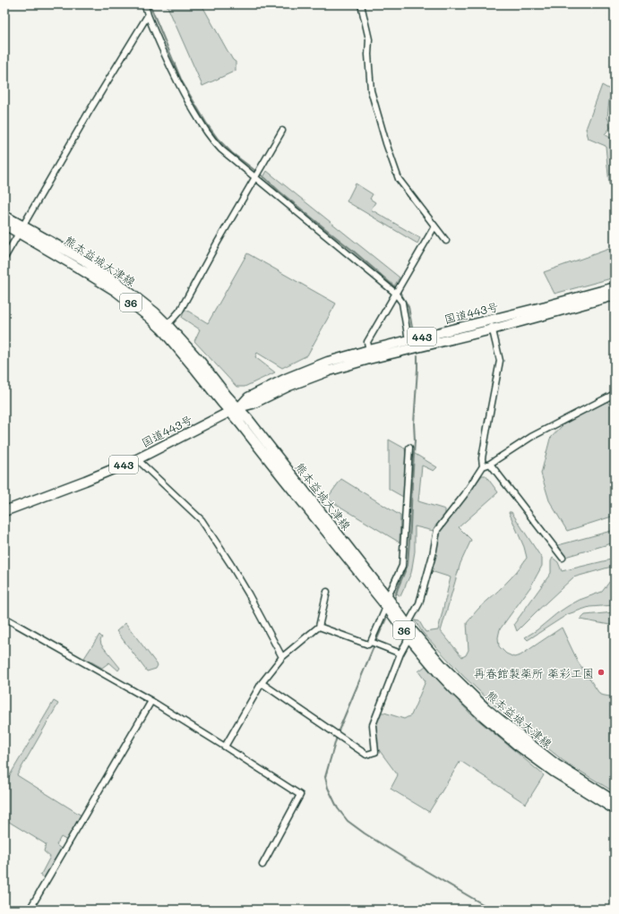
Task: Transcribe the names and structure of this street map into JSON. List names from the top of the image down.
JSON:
{
  "streets": {
    "main road": [
      "熊本益城大津線",
      "36",
      "国道443号",
      "443"
    ]
  },
  "crossings": [
    ["熊本益城大津線", "国道443号"]
  ],
  "places": ["再春館製薬所 薬彩工園"]
}
